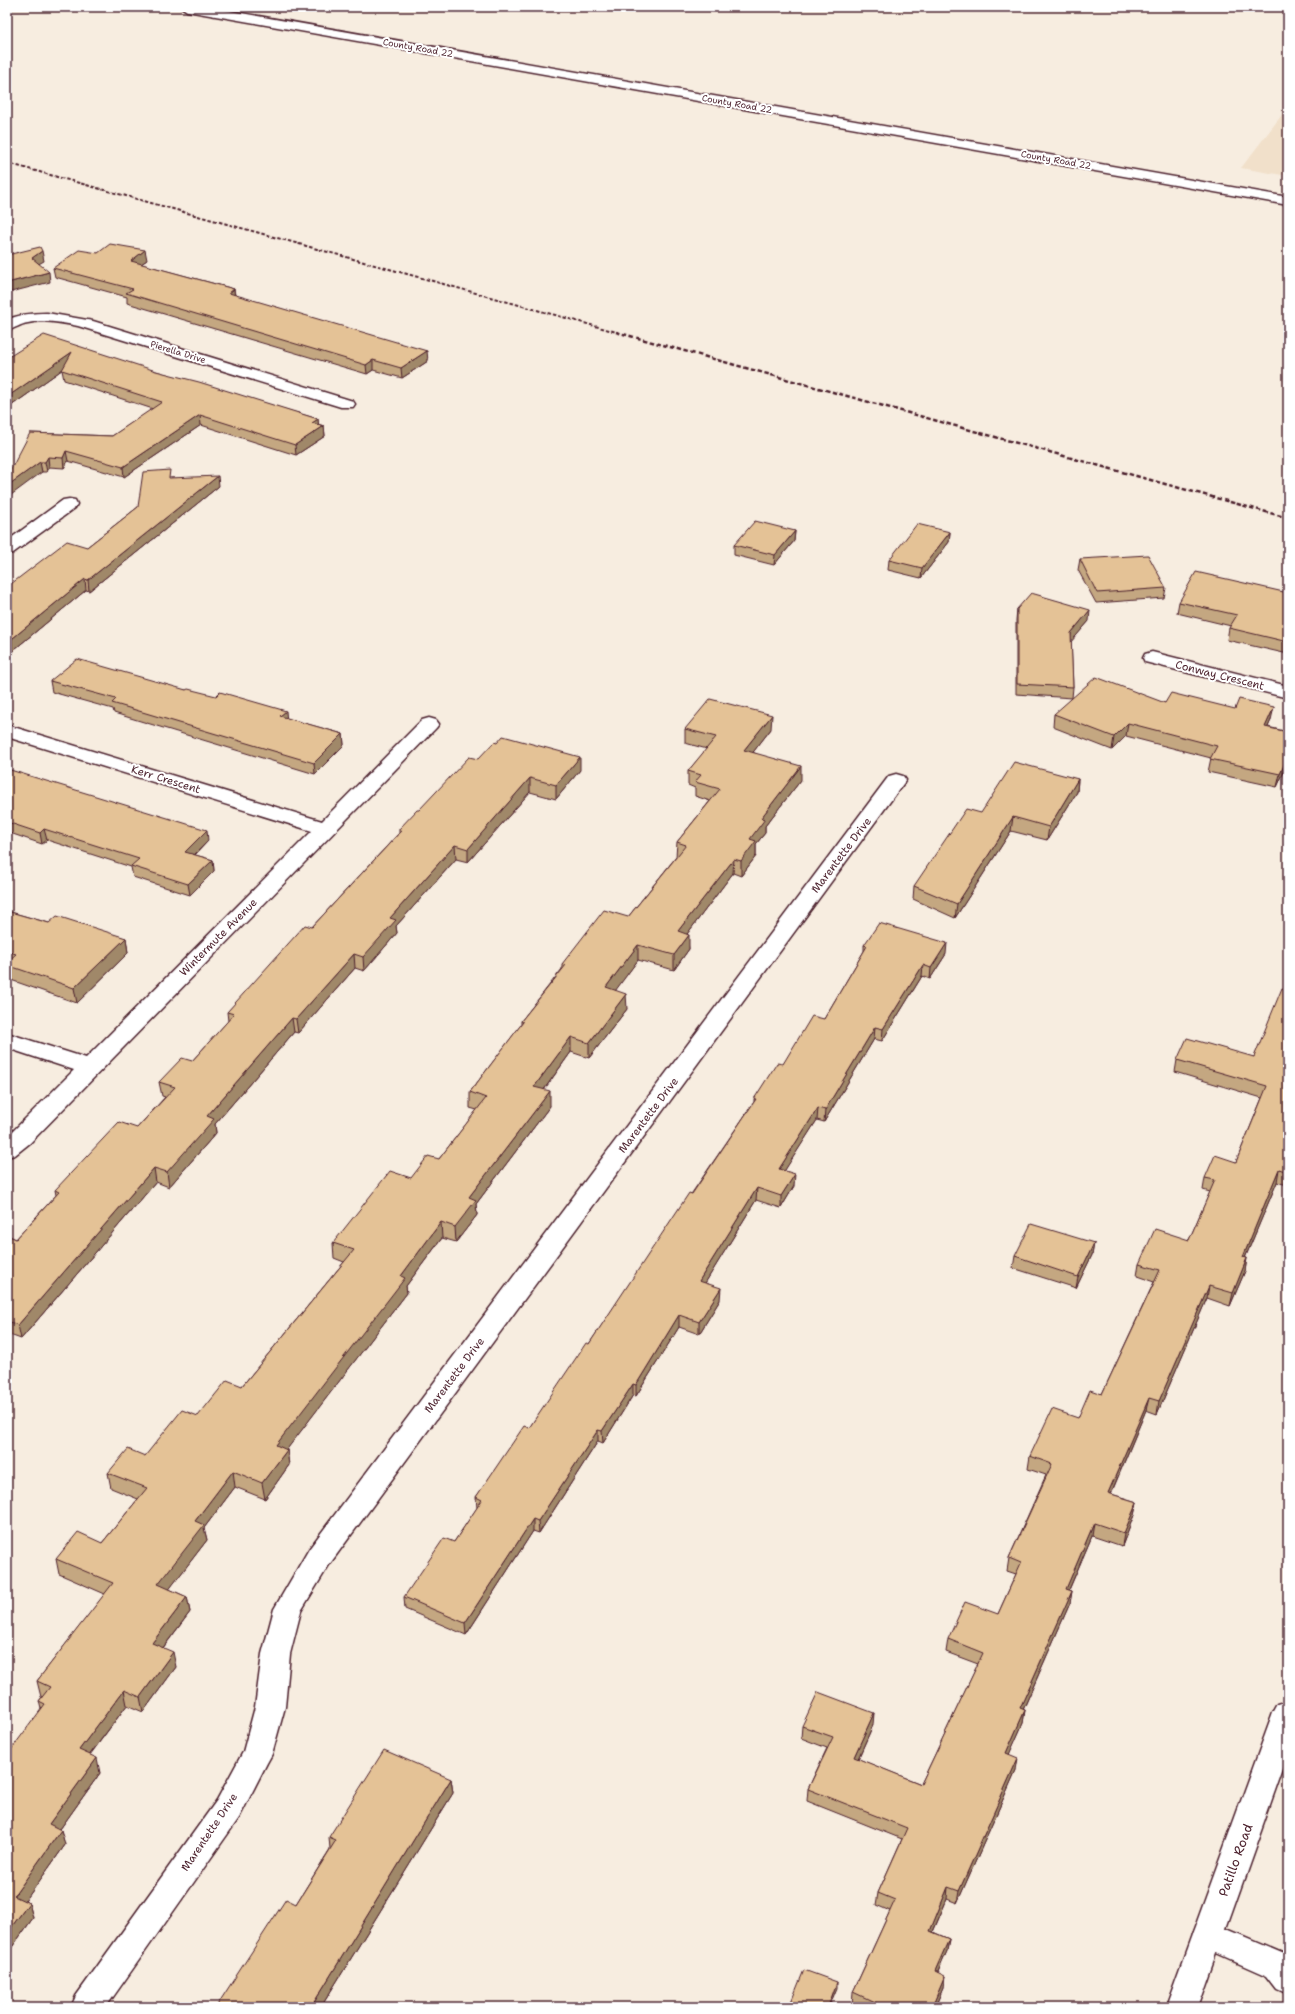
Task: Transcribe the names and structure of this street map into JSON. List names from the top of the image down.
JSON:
{
  "streets": {
    "street": [
      "County Road 22",
      "Pierella Drive",
      "Conway Crescent",
      "Kerr Crescent",
      "Marentette Drive",
      "Wintermute Avenue",
      "Patillo Road"
    ]
  },
  "crossings": [
    ["Kerr Crescent", "Wintermute Avenue"]
  ]
}
